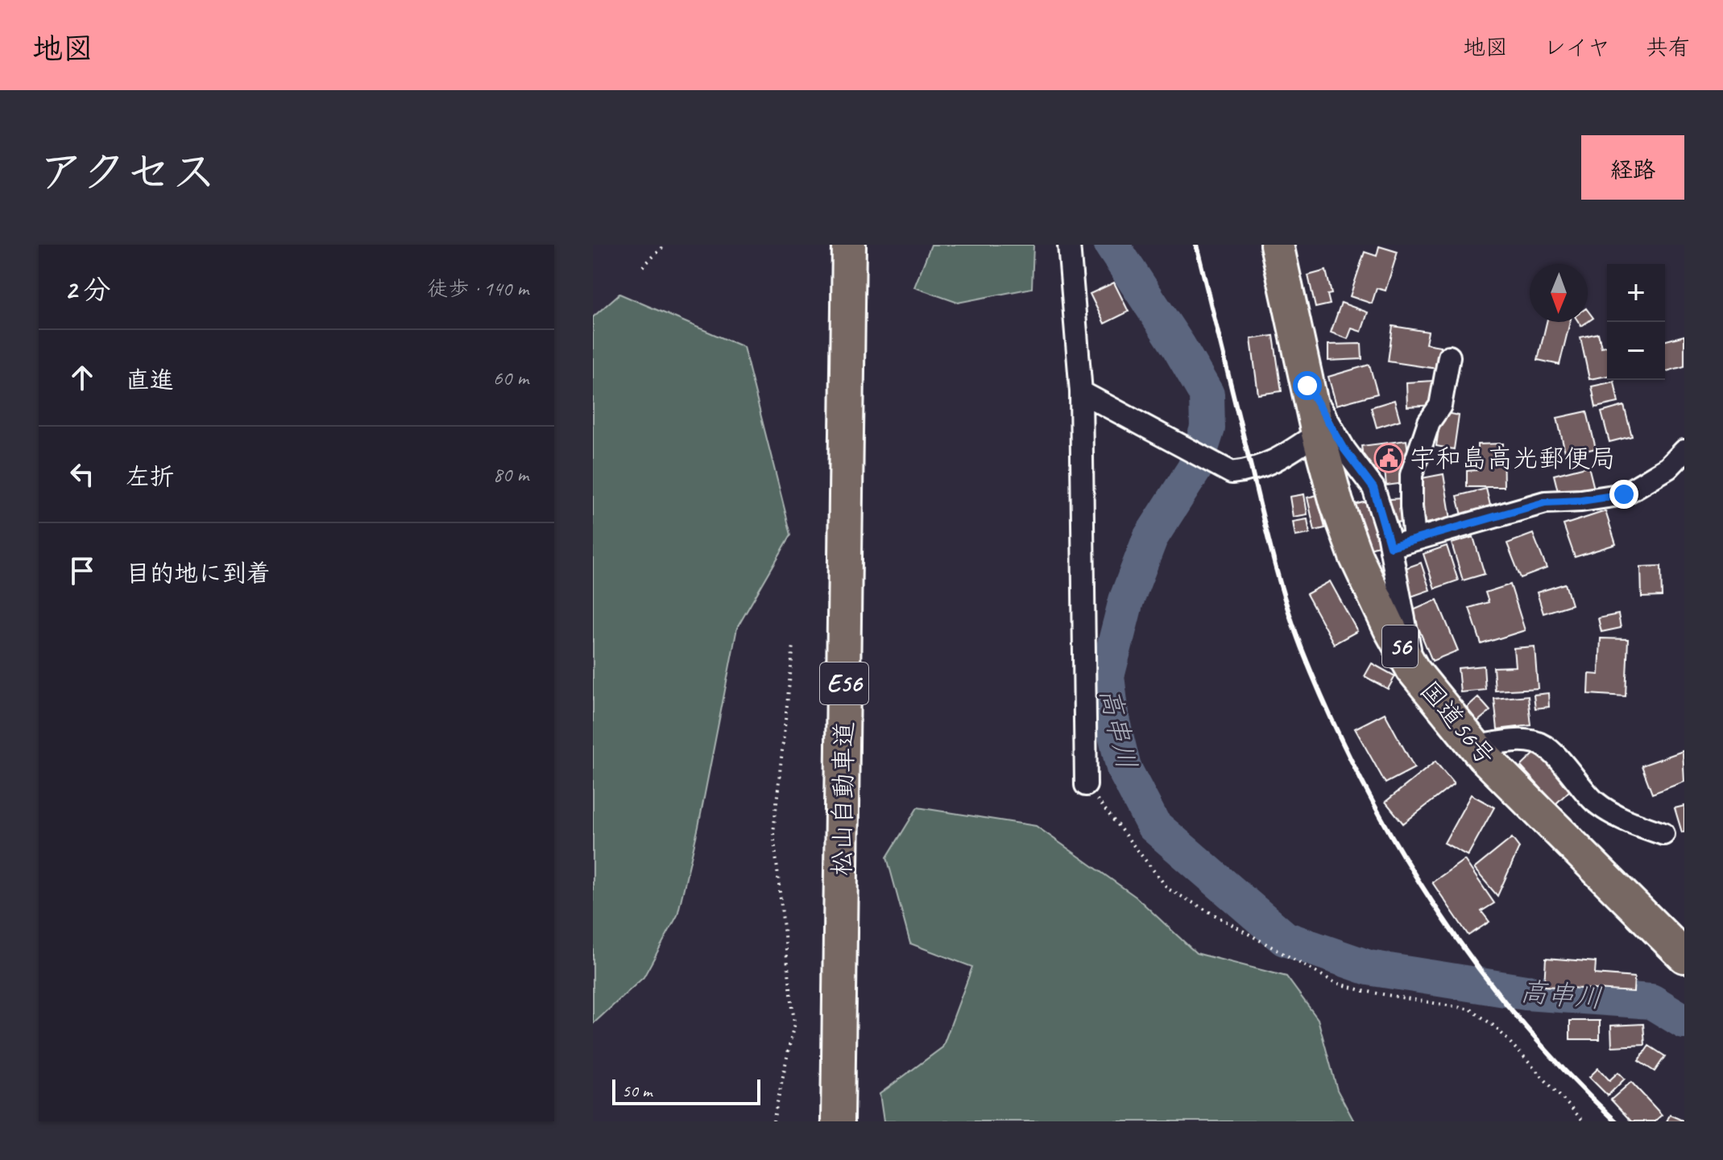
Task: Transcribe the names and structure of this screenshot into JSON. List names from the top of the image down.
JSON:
{
  "streets": {
    "highway": [
      "56",
      "E56",
      "国道56号",
      "松山自動車道"
    ]
  },
  "water": ["高串川"],
  "places": {
    "public building": ["宇和島高光郵便局"]
  },
  "scale_bar": "50 m",
  "north": "bottom",
  "page": {
    "header": "地図",
    "nav": ["地図", "レイヤ", "共有"],
    "title": "アクセス",
    "buttons": "経路",
    "heading": ["2 分", "徒歩 · 140 m"],
    "map_buttons": ["+", "−"],
    "list": [
      ["直進", "60 m"],
      ["左折", "80 m"],
      "目的地に到着"
    ],
    "scale": "50 m"
  }
}
